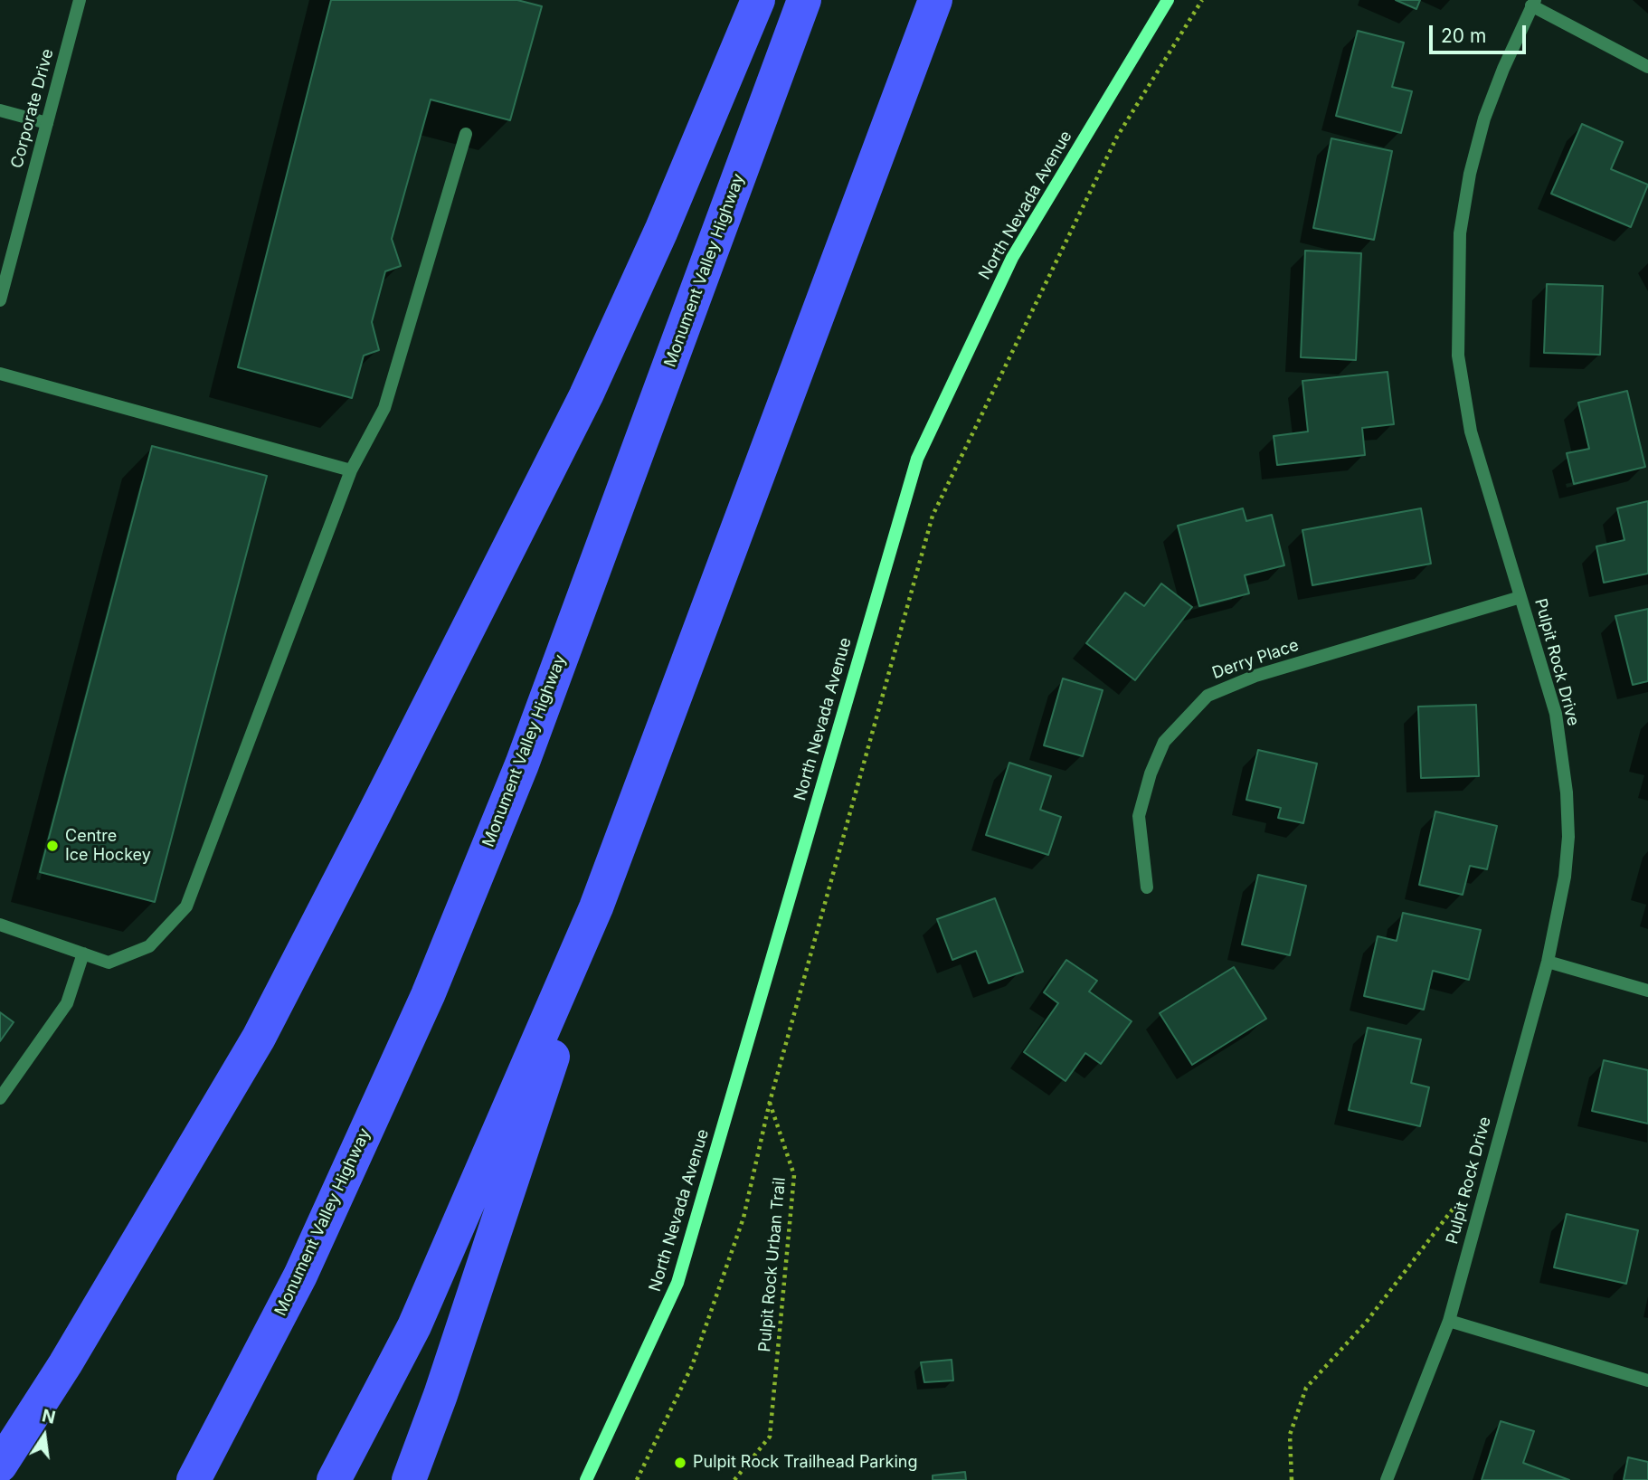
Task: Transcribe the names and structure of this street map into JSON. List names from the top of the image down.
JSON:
{
  "streets": {
    "highway": ["Monument Valley Highway"],
    "main road": ["North Nevada Avenue"],
    "street": ["Corporate Drive", "Derry Place", "Pulpit Rock Drive"],
    "path": ["Pulpit Rock Urban Trail"]
  },
  "crossings": [
    ["Derry Place", "Pulpit Rock Drive"]
  ],
  "places": ["Centre Ice Hockey", "Pulpit Rock Trailhead Parking"],
  "scale_bar": "20 m",
  "north": "top"
}
